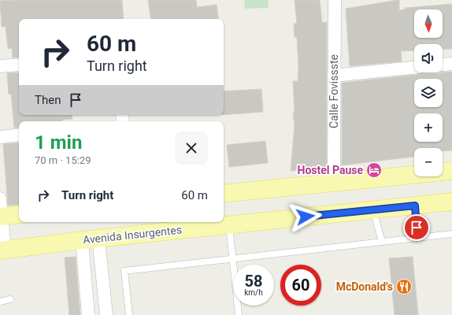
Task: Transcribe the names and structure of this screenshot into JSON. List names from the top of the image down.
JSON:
{
  "streets": {
    "main road": ["Avenida Insurgentes"],
    "street": ["Calle Fovissste"]
  },
  "places": {
    "hotel": ["Hostel Pause"],
    "restaurant": ["McDonald's"]
  },
  "north": "bottom",
  "page": {
    "map_buttons": ["+", "−"],
    "turn": ["60 m", "Turn right"],
    "then": "Then",
    "heading": ["1 min", "70 m · 15:29"],
    "list": [
      {
        "name": "Turn right",
        "value": "60 m"
      }
    ],
    "speed": "58 km/h",
    "limit": "60"
  }
}
